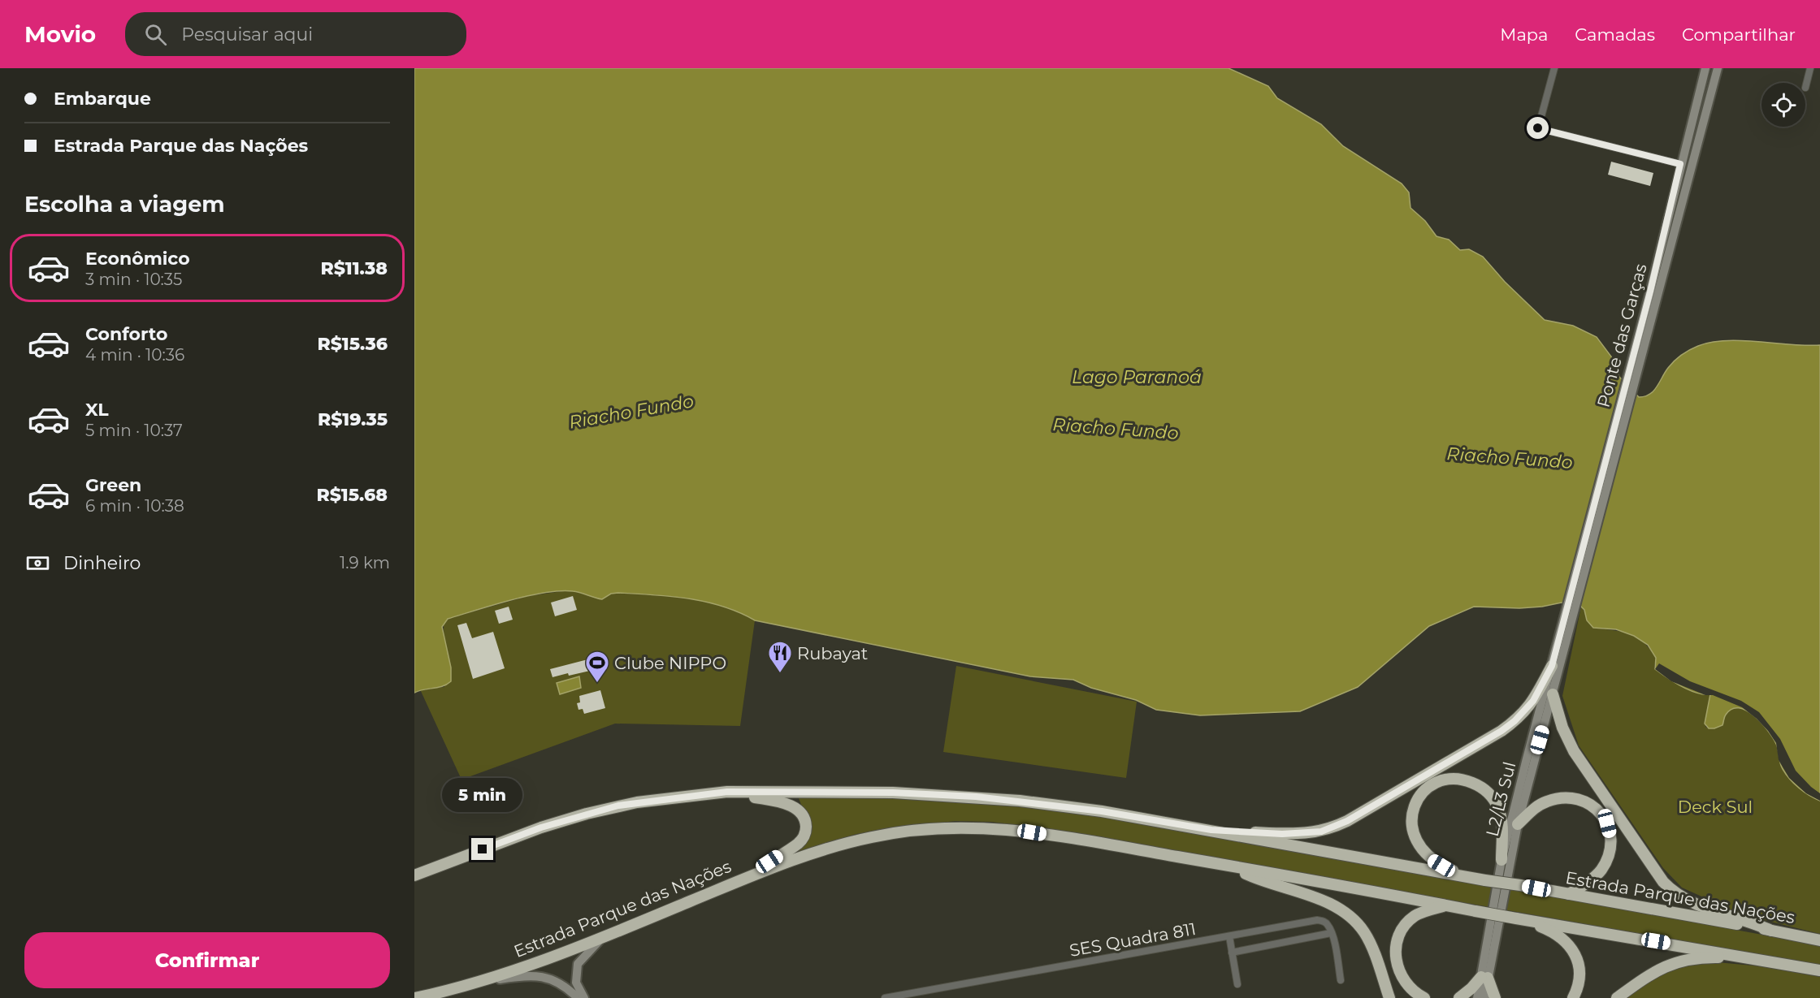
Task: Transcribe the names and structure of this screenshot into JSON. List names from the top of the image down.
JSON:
{
  "streets": {
    "highway": ["Estrada Parque das Nações"],
    "main road": ["Ponte das Garças", "L2/L3 Sul"],
    "street": ["SES Quadra 811"]
  },
  "crossings": [
    ["Ponte das Garças", "L2/L3 Sul"]
  ],
  "water": ["Lago Paranoá", "Riacho Fundo"],
  "parks": ["Deck Sul"],
  "places": {
    "restaurant": ["Rubayat"],
    "sports": ["Clube NIPPO"]
  },
  "page": {
    "header": "Movio",
    "search": "Pesquisar aqui",
    "nav": ["Mapa", "Camadas", "Compartilhar"],
    "banner": ["Embarque", "Estrada Parque das Nações"],
    "heading": "Escolha a viagem",
    "list": [
      {
        "name": "Econômico",
        "note": "3 min · 10:35",
        "value": "R$11.38"
      },
      {
        "name": "Conforto",
        "note": "4 min · 10:36",
        "value": "R$15.36"
      },
      {
        "name": "XL",
        "note": "5 min · 10:37",
        "value": "R$19.35"
      },
      {
        "name": "Green",
        "note": "6 min · 10:38",
        "value": "R$15.68"
      }
    ],
    "pay": ["Dinheiro", "1.9 km"],
    "bubble": "5 min",
    "buttons": "Confirmar"
  }
}
